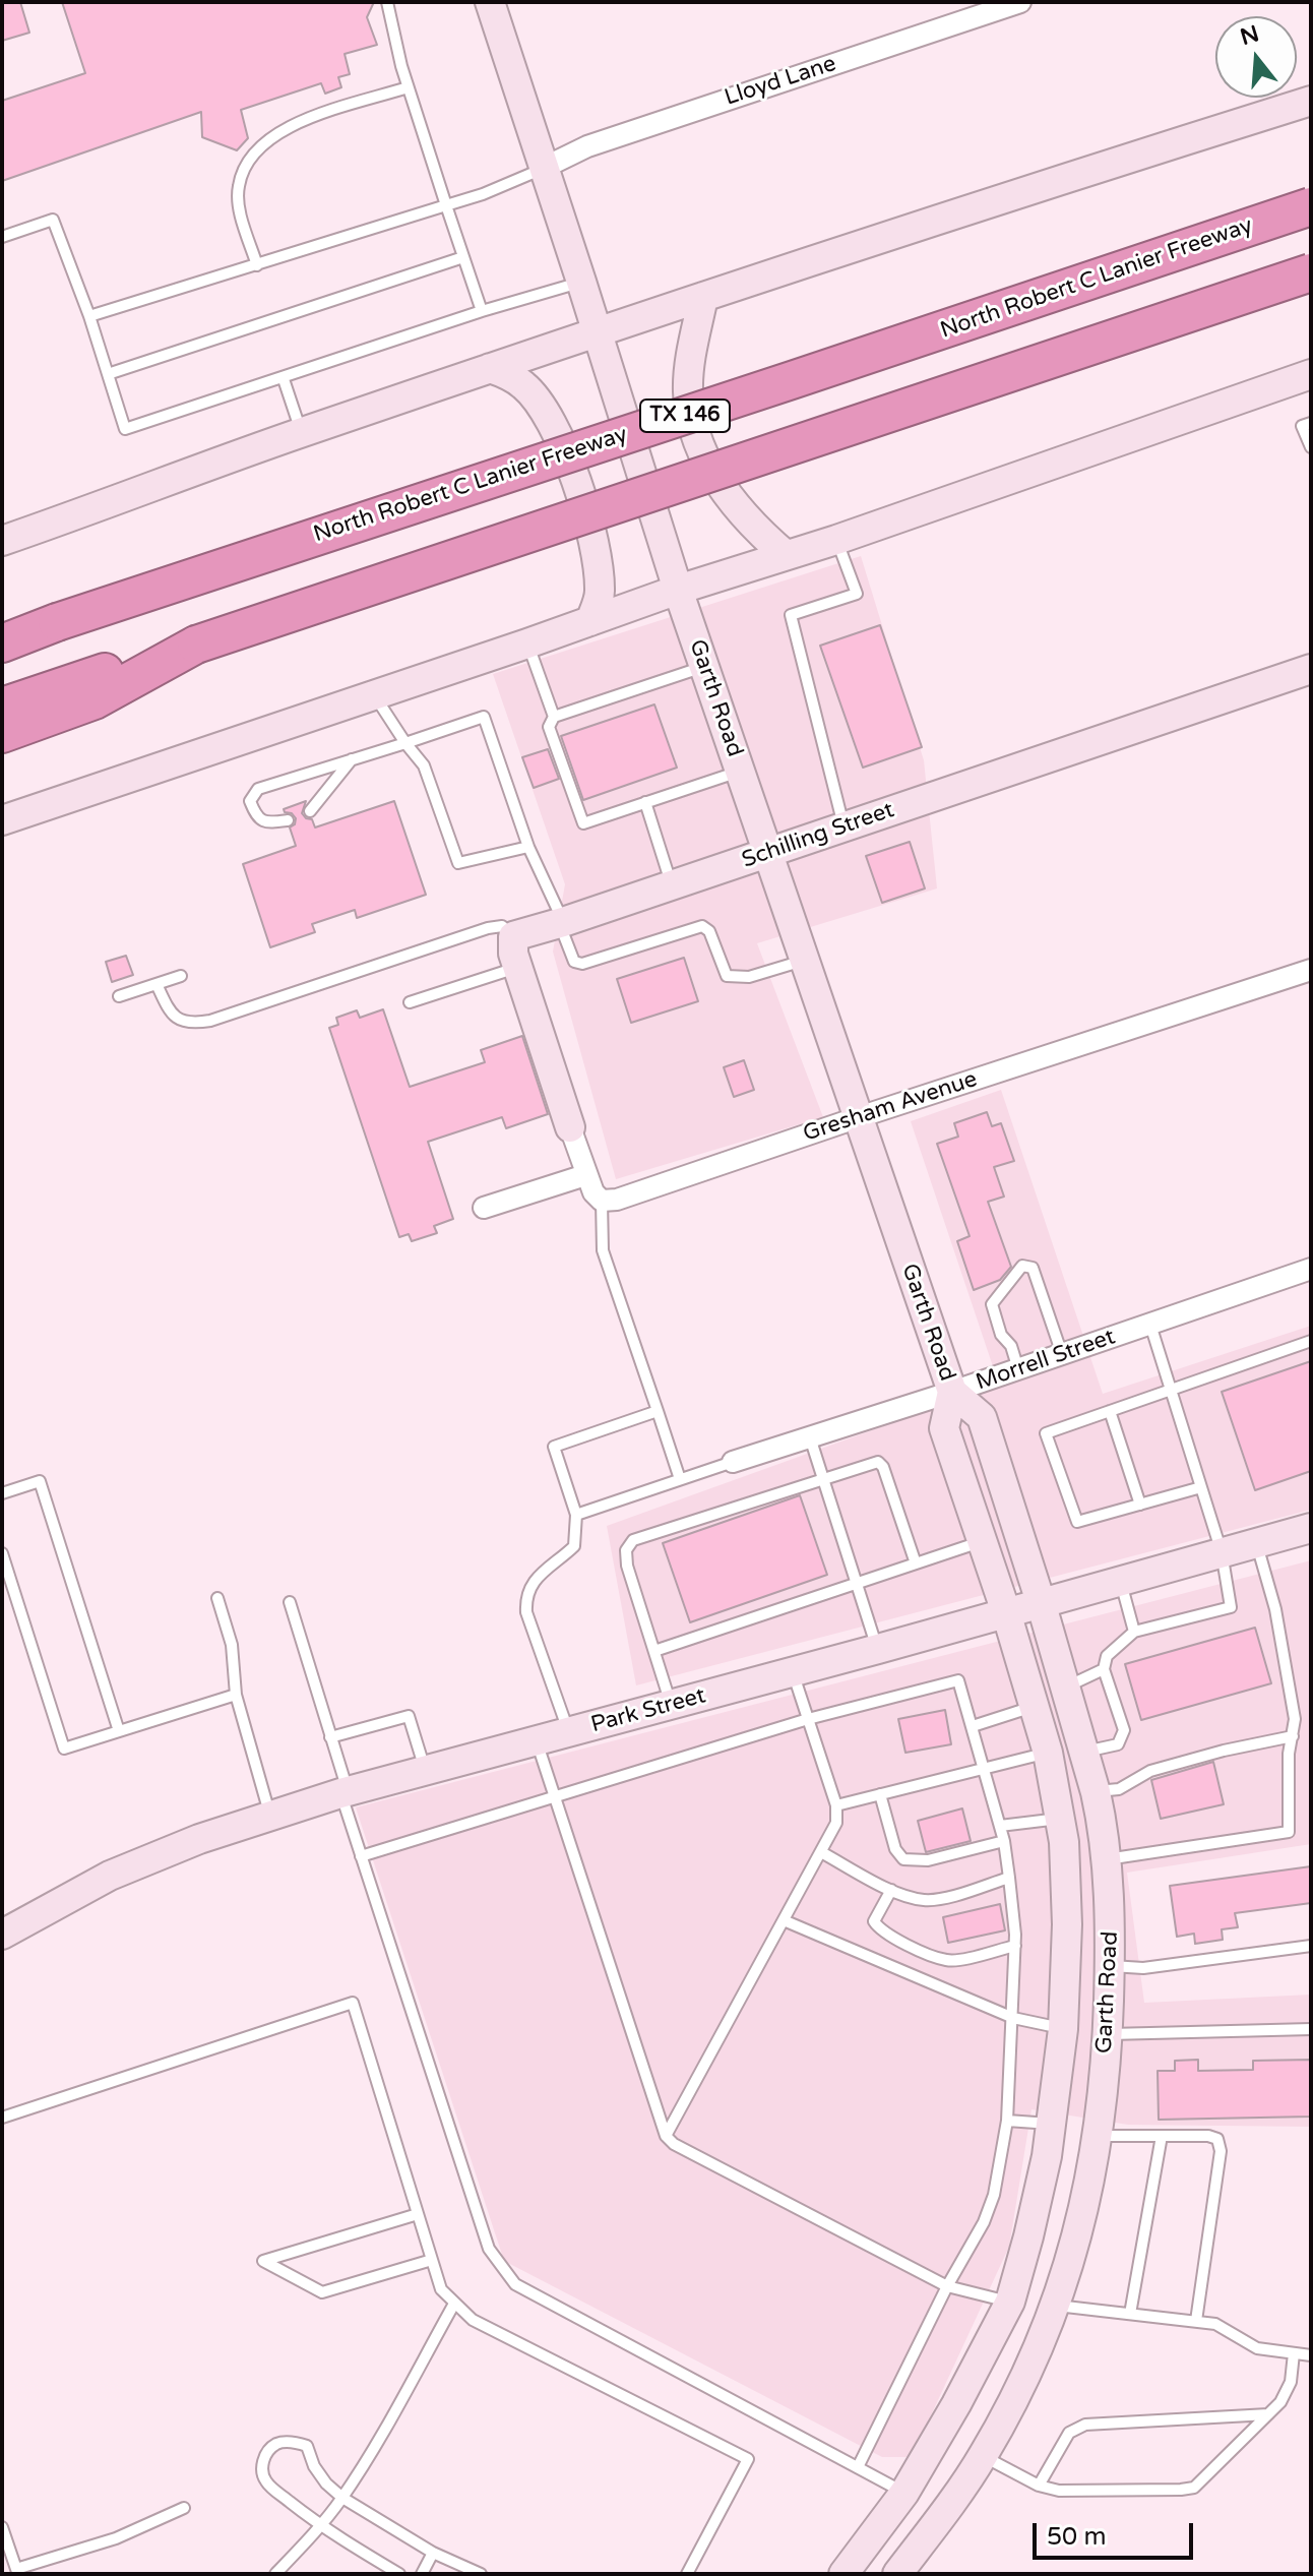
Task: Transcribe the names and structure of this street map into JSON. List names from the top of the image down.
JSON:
{
  "streets": {
    "highway": ["North Robert C Lanier Freeway", "TX 146"],
    "main road": ["Garth Road", "Schilling Street", "Park Street"],
    "street": ["Lloyd Lane", "Gresham Avenue", "Morrell Street"]
  },
  "crossings": [
    ["Lloyd Lane", "Garth Road"],
    ["Garth Road", "Schilling Street"],
    ["Garth Road", "Gresham Avenue"],
    ["Garth Road", "Morrell Street"],
    ["Garth Road", "Park Street"]
  ],
  "scale_bar": "50 m",
  "north": "top"
}
